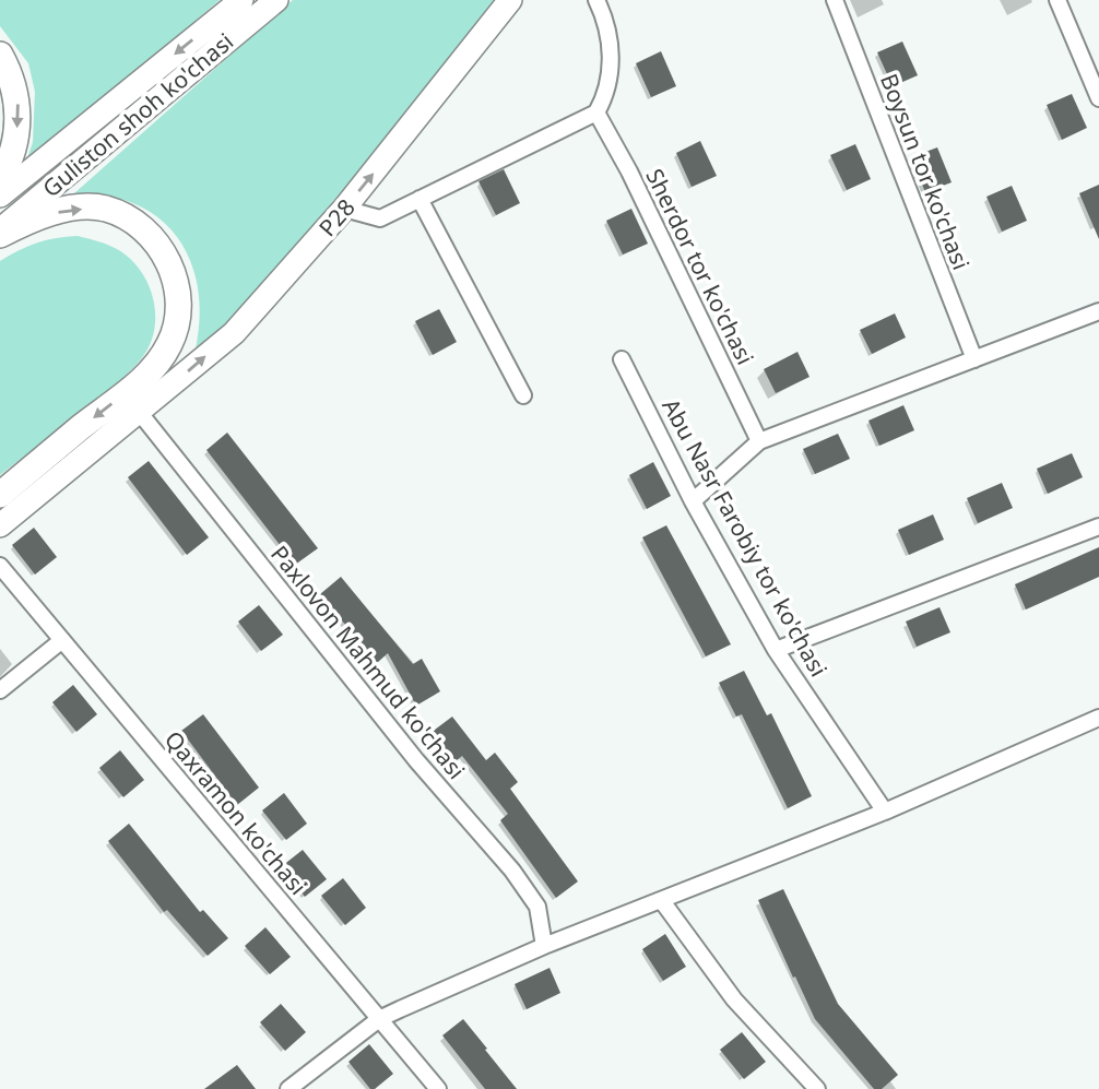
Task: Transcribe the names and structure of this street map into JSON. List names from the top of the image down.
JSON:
{
  "streets": {
    "main road": ["Guliston shoh ko'chasi", "Р28"],
    "street": [
      "Boysun tor ko'chasi",
      "Sherdor tor ko'chasi",
      "Abu Nasr Farobiy tor ko'chasi",
      "Paxlovon Mahmud ko'chasi",
      "Qaxramon ko'chasi"
    ]
  },
  "crossings": [
    ["Р28", "Paxlovon Mahmud ko'chasi"]
  ],
  "one_way": ["Р28"]
}
